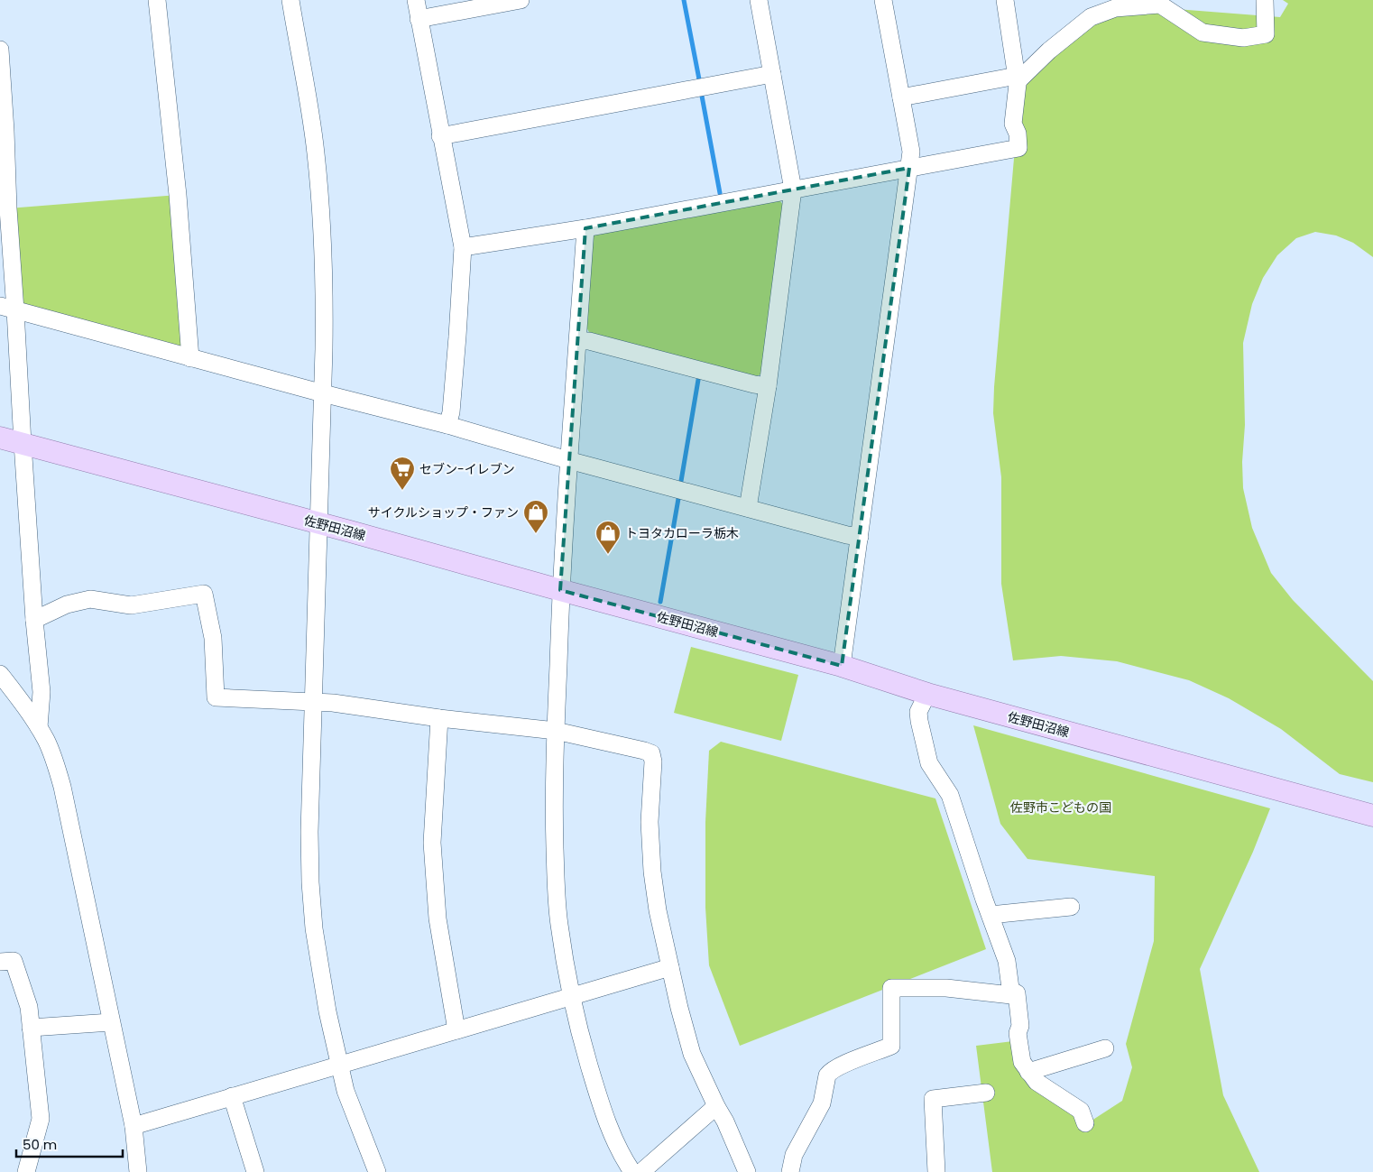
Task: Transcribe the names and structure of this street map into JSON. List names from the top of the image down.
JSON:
{
  "streets": {
    "main road": ["佐野田沼線"]
  },
  "parks": ["佐野市こどもの国"],
  "places": {
    "supermarket": ["セブン-イレブン"],
    "shop": ["サイクルショップ・ファン", "トヨタカローラ栃木"]
  },
  "scale_bar": "50 m"
}
